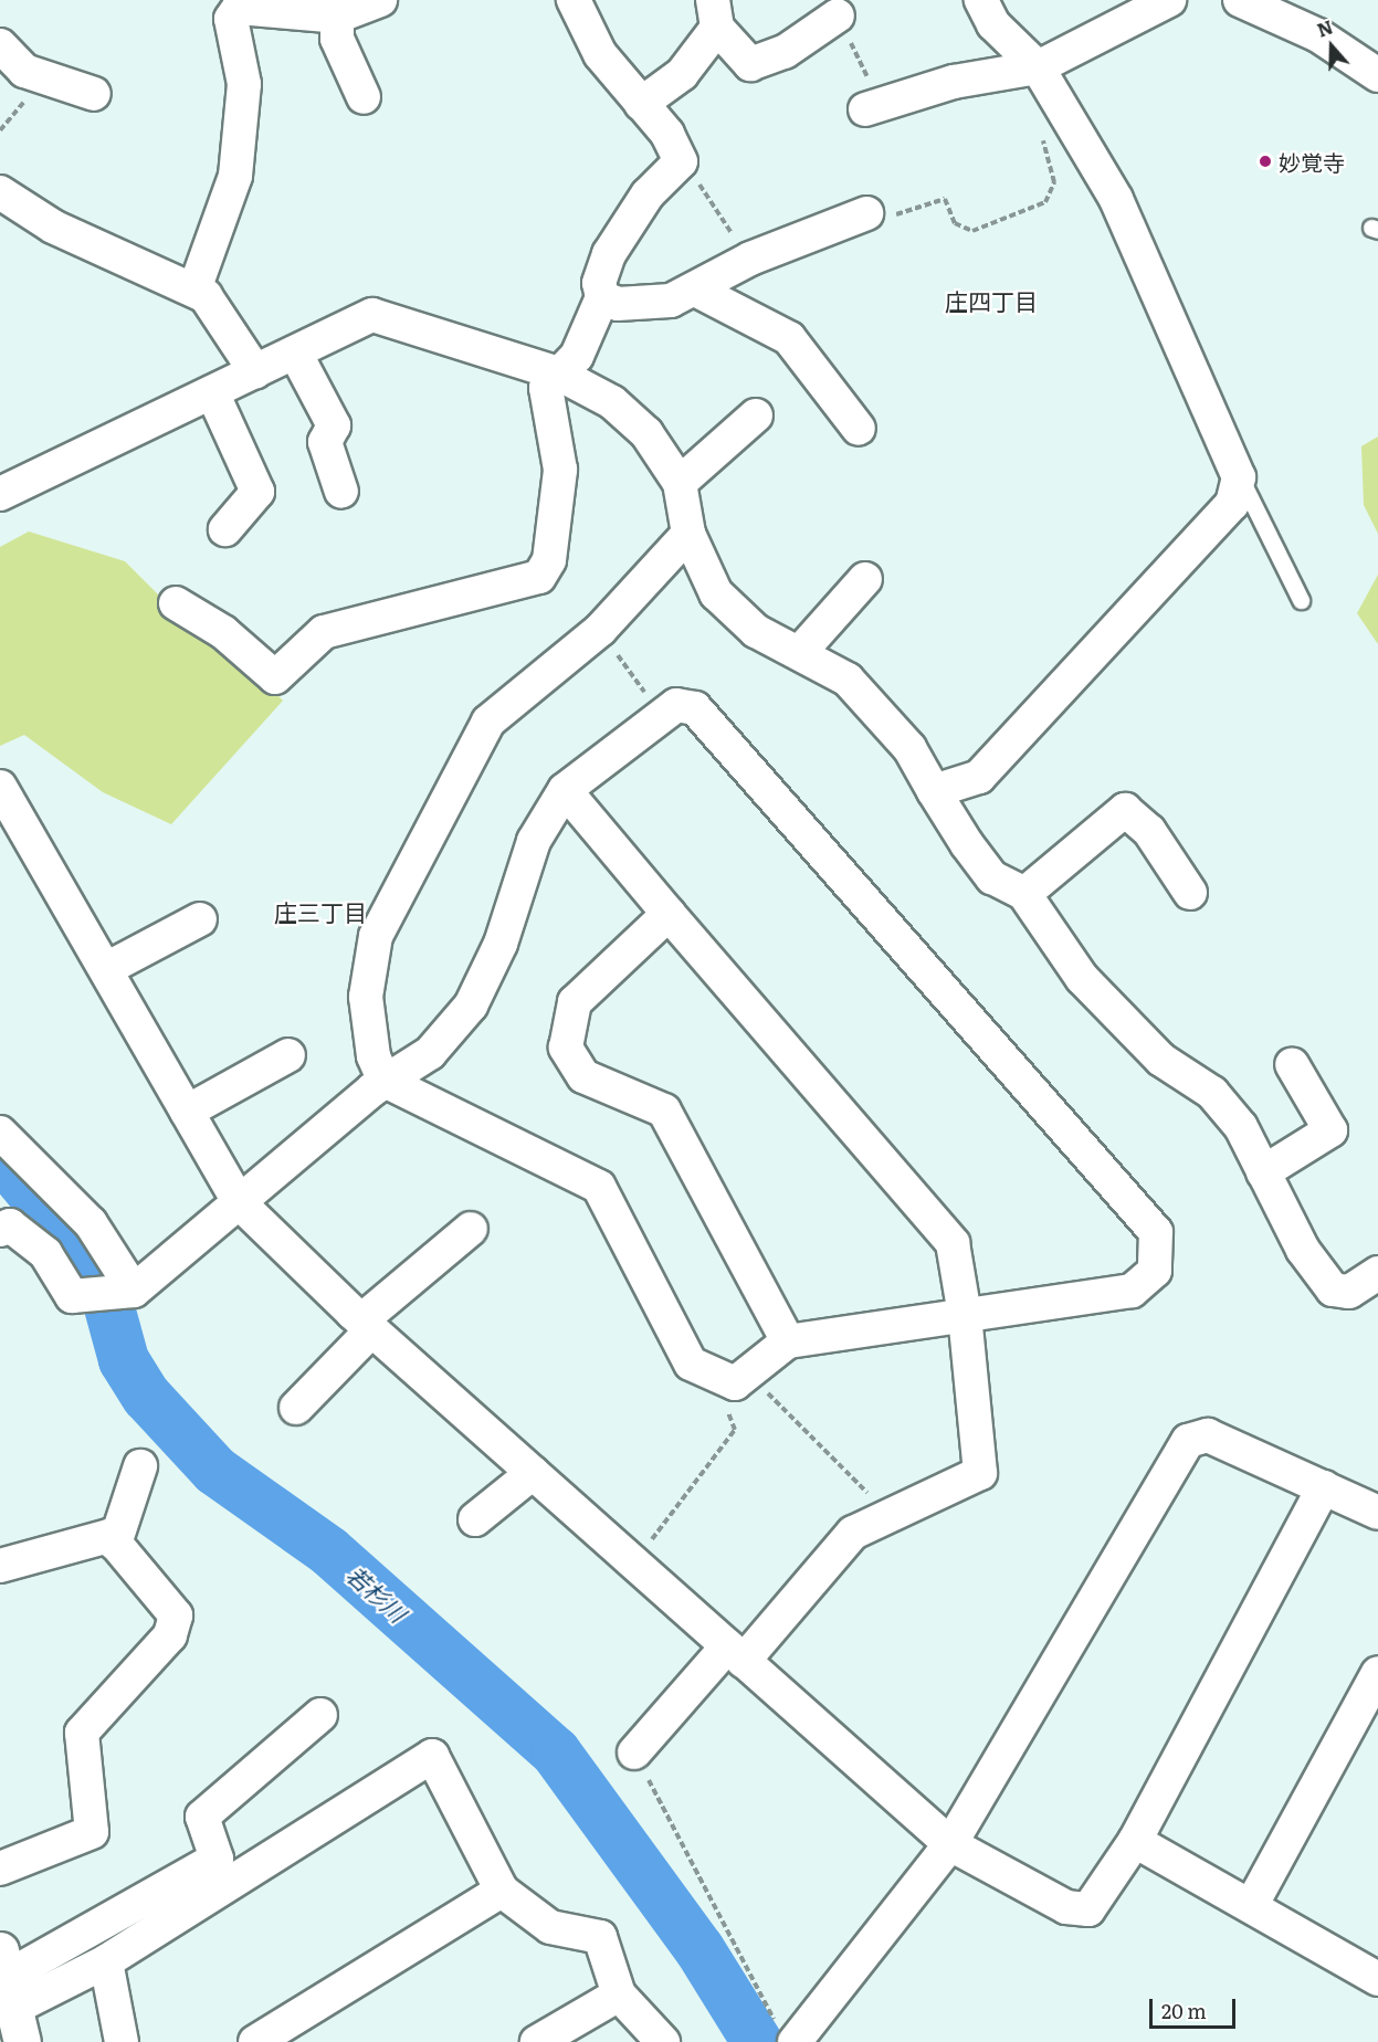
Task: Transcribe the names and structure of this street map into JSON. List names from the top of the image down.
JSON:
{
  "districts": ["庄四丁目", "庄三丁目"],
  "water": ["若杉川"],
  "places": ["妙覚寺"],
  "scale_bar": "20 m",
  "north": "top"
}
